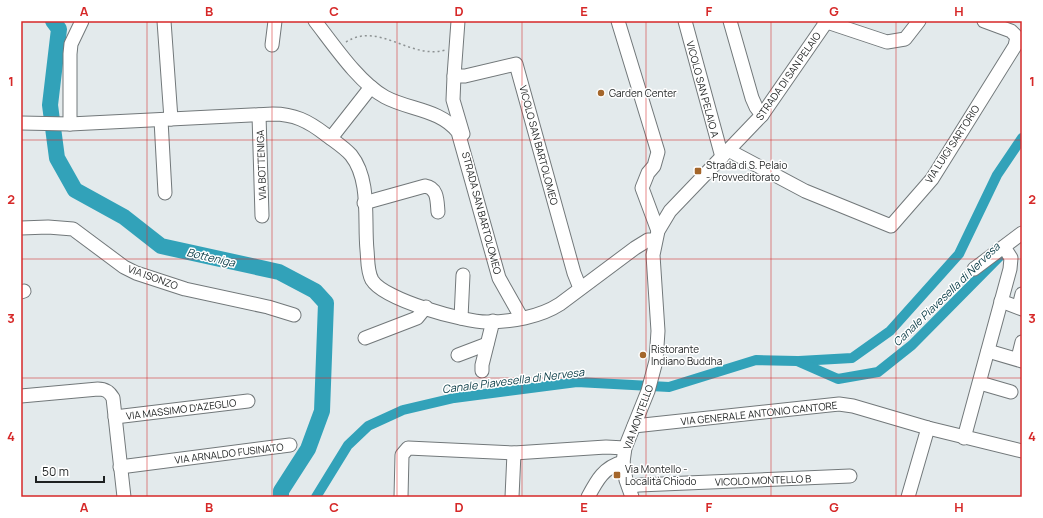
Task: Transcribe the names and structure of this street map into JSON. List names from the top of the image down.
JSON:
{
  "streets": {
    "street": [
      "STRADA DI SAN PELAIO",
      "VICOLO SAN PELAIO A",
      "VIA LUIGI SARTORIO",
      "VICOLO SAN BARTOLOMEO",
      "VIA BOTTENIGA",
      "STRADA SAN BARTOLOMEO",
      "VIA ISONZO",
      "VIA MASSIMO D'AZEGLIO",
      "VIA GENERALE ANTONIO CANTORE",
      "VIA MONTELLO",
      "VIA ARNALDO FUSINATO",
      "VICOLO MONTELLO B"
    ]
  },
  "crossings": [
    ["STRADA DI SAN PELAIO", "VICOLO SAN PELAIO A"],
    ["STRADA DI SAN PELAIO", "VIA LUIGI SARTORIO"],
    ["STRADA DI SAN PELAIO", "VIA MONTELLO"],
    ["VICOLO SAN PELAIO A", "VIA LUIGI SARTORIO"],
    ["VIA BOTTENIGA", "STRADA SAN BARTOLOMEO"],
    ["VIA MASSIMO D'AZEGLIO", "VIA ARNALDO FUSINATO"],
    ["VIA GENERALE ANTONIO CANTORE", "VIA MONTELLO"],
    ["VIA MONTELLO", "VICOLO MONTELLO B"]
  ],
  "water": ["Botteniga", "Canale Piavesella di Nervesa"],
  "places": {
    "other": ["Garden Center", "Ristorante Indiano Buddha"],
    "transit": ["Strada di S. Pelaio - Provveditorato", "Via Montello - Località Chiodo"]
  },
  "scale_bar": "50 m",
  "grid": {
    "columns": [
      "A",
      "B",
      "C",
      "D",
      "E",
      "F",
      "G",
      "H"
    ],
    "rows": [
      "1",
      "2",
      "3",
      "4"
    ]
  }
}
